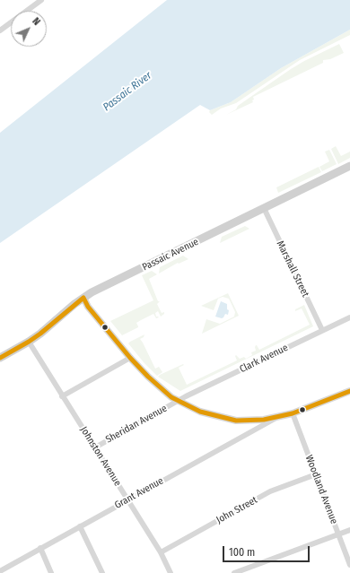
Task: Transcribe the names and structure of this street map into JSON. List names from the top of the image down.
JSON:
{
  "streets": {
    "main road": ["Passaic Avenue"],
    "street": [
      "Marshall Street",
      "Clark Avenue",
      "Sheridan Avenue",
      "Johnston Avenue",
      "Woodland Avenue",
      "Grant Avenue",
      "John Street"
    ]
  },
  "crossings": [
    ["Passaic Avenue", "Marshall Street"],
    ["Passaic Avenue", "Johnston Avenue"],
    ["Marshall Street", "Clark Avenue"],
    ["Clark Avenue", "Sheridan Avenue"],
    ["Sheridan Avenue", "Johnston Avenue"],
    ["Johnston Avenue", "Grant Avenue"],
    ["Johnston Avenue", "John Street"],
    ["Woodland Avenue", "John Street"]
  ],
  "water": ["Passaic River"],
  "scale_bar": "100 m",
  "north": "top right"
}
